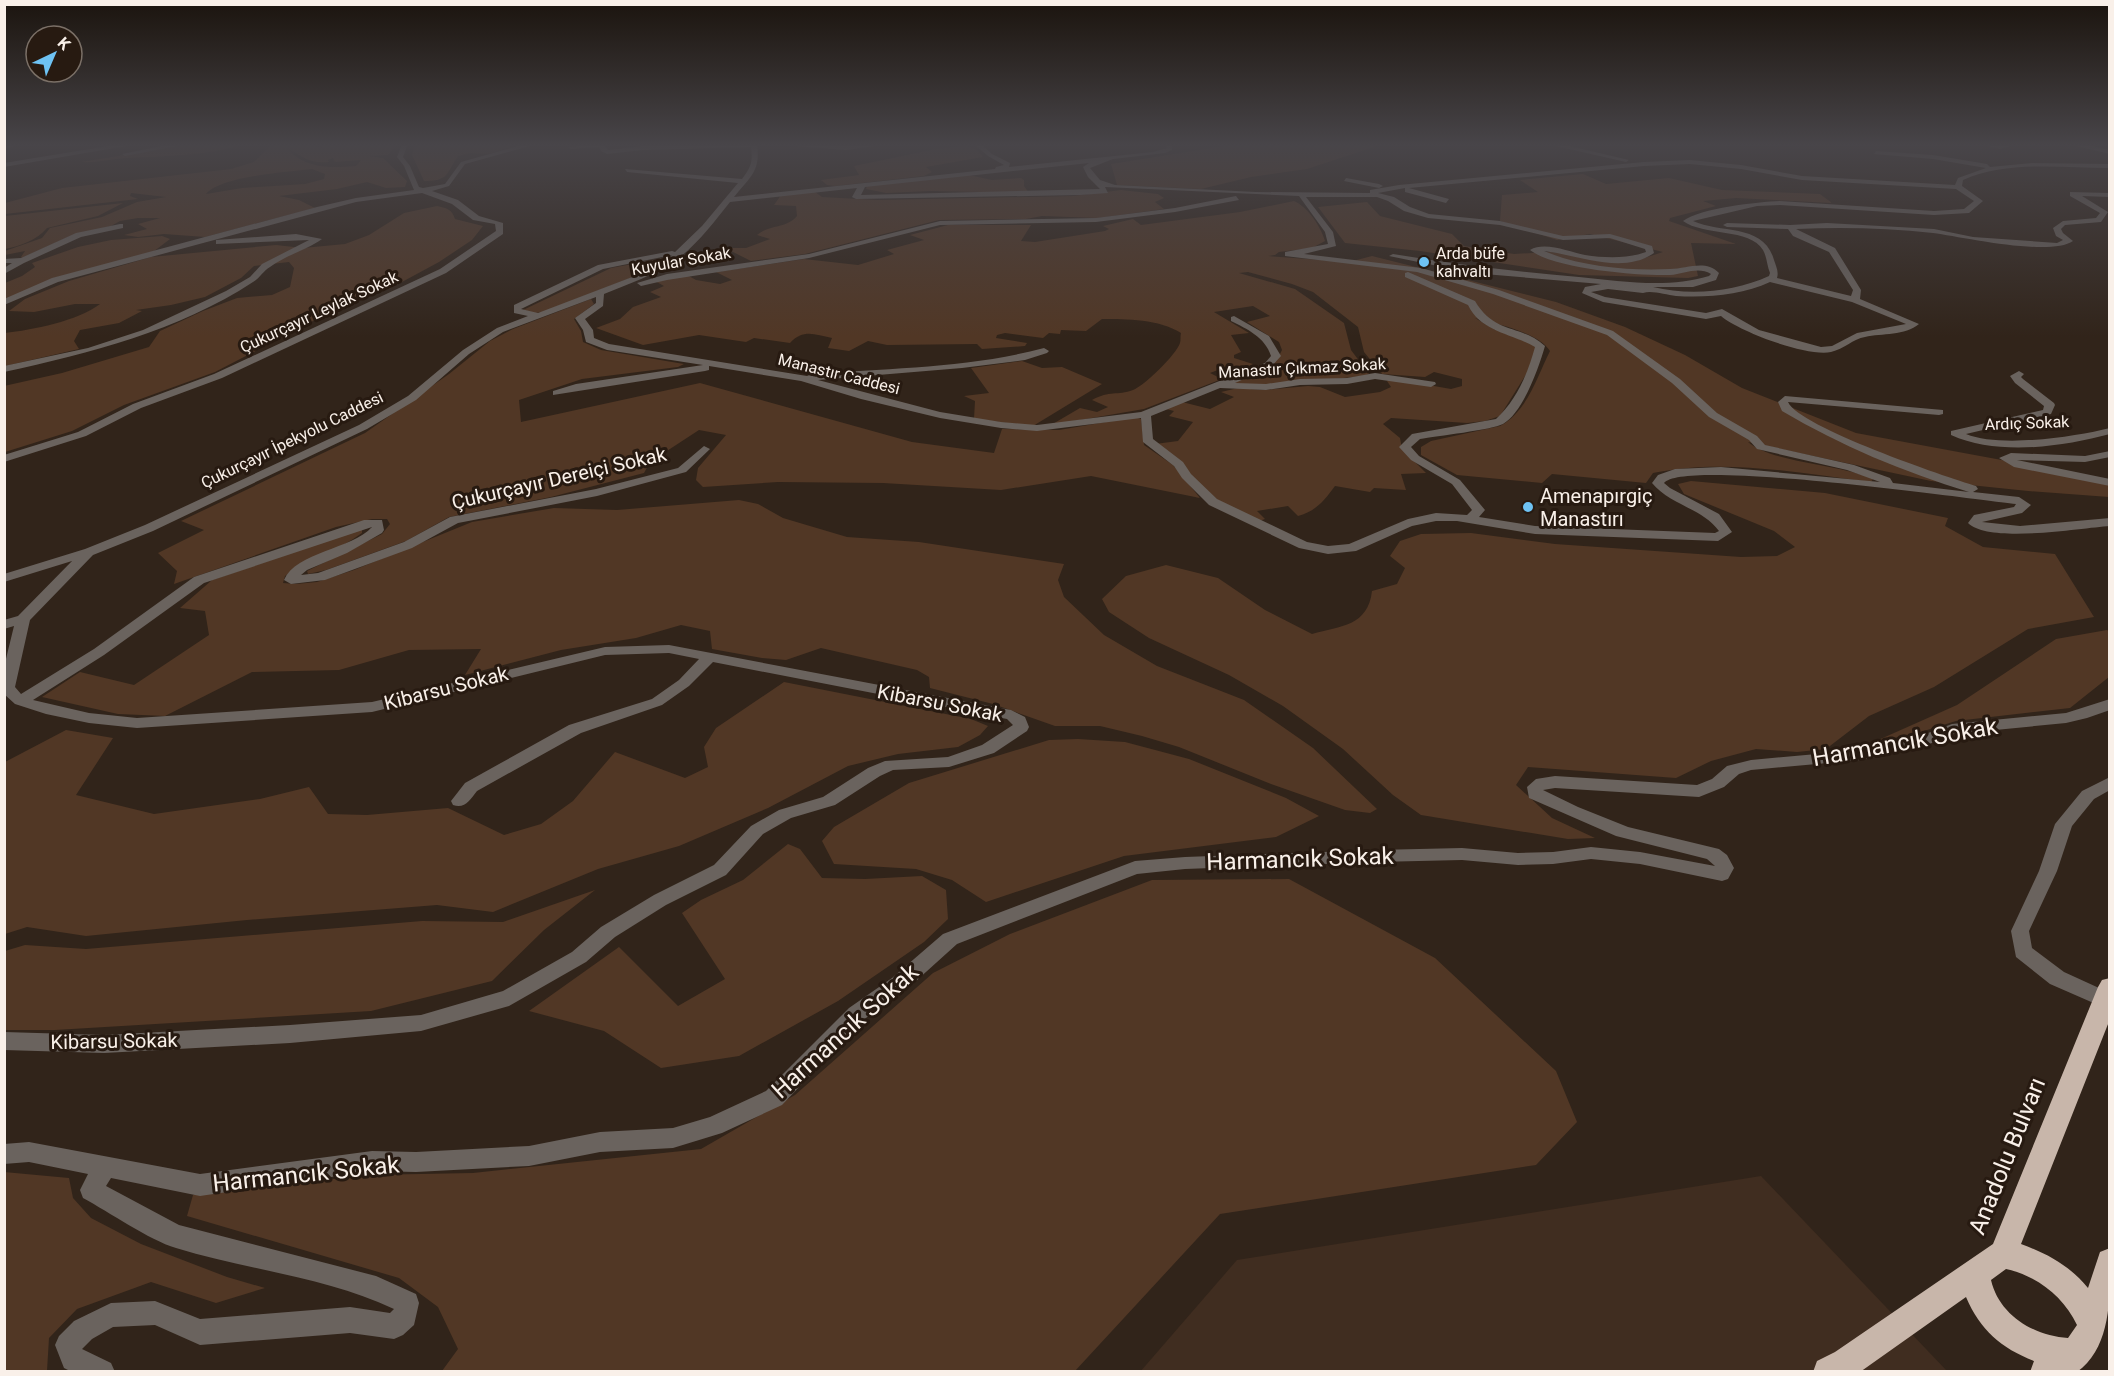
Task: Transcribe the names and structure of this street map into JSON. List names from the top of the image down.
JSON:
{
  "streets": {
    "highway": ["Anadolu Bulvarı"],
    "street": [
      "Kuyular Sokak",
      "Çukurçayır Leylak Sokak",
      "Manastır Çıkmaz Sokak",
      "Manastır Caddesi",
      "Ardıç Sokak",
      "Çukurçayır İpekyolu Caddesi",
      "Çukurçayır Dereiçi Sokak",
      "Kibarsu Sokak",
      "Harmancık Sokak"
    ]
  },
  "crossings": [
    ["Kuyular Sokak", "Manastır Caddesi"],
    ["Kuyular Sokak", "Çukurçayır İpekyolu Caddesi"],
    ["Manastır Çıkmaz Sokak", "Manastır Caddesi"],
    ["Manastır Caddesi", "Çukurçayır İpekyolu Caddesi"],
    ["Çukurçayır Dereiçi Sokak", "Kibarsu Sokak"]
  ],
  "places": ["Arda büfe kahvaltı", "Amenapırgiç Manastırı"],
  "north": "top right"
}
